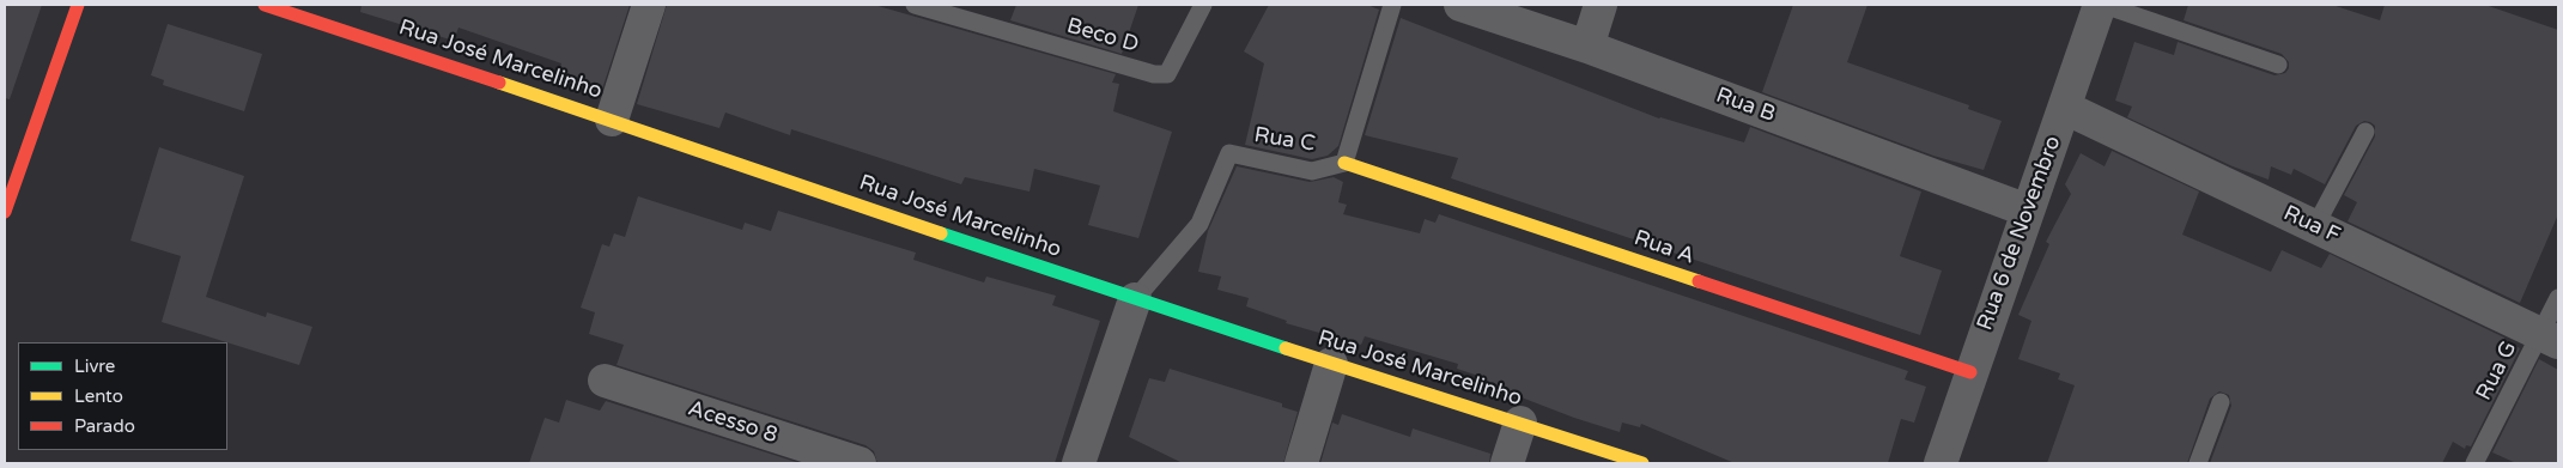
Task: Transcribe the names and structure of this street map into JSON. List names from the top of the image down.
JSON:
{
  "streets": {
    "street": [
      "Rua José Marcelinho",
      "Rua B",
      "Rua F",
      "Rua 6 de Novembro",
      "Rua A",
      "Acesso 8"
    ],
    "lane": ["Beco D", "Rua C", "Rua G"]
  },
  "crossings": [
    ["Rua José Marcelinho", "Rua C"],
    ["Rua B", "Rua 6 de Novembro"],
    ["Rua C", "Rua A"],
    ["Rua F", "Rua 6 de Novembro"],
    ["Rua F", "Rua G"],
    ["Rua 6 de Novembro", "Rua A"]
  ],
  "legend": ["Livre", "Lento", "Parado"]
}
